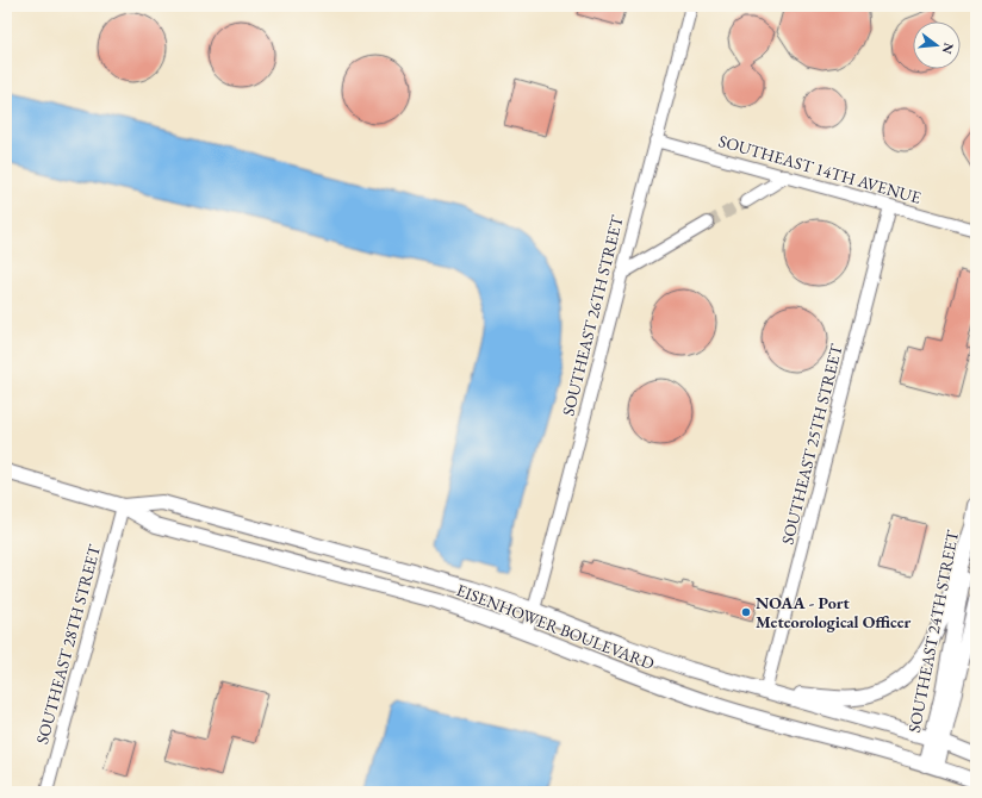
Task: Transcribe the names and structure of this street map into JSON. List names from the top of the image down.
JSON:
{
  "streets": {
    "street": [
      "SOUTHEAST 14TH AVENUE",
      "SOUTHEAST 26TH STREET",
      "SOUTHEAST 25TH STREET",
      "EISENHOWER BOULEVARD",
      "SOUTHEAST 24TH STREET",
      "SOUTHEAST 28TH STREET"
    ]
  },
  "crossings": [
    ["SOUTHEAST 14TH AVENUE", "SOUTHEAST 26TH STREET"],
    ["SOUTHEAST 14TH AVENUE", "SOUTHEAST 25TH STREET"],
    ["SOUTHEAST 26TH STREET", "EISENHOWER BOULEVARD"],
    ["SOUTHEAST 25TH STREET", "EISENHOWER BOULEVARD"],
    ["EISENHOWER BOULEVARD", "SOUTHEAST 24TH STREET"],
    ["EISENHOWER BOULEVARD", "SOUTHEAST 28TH STREET"]
  ],
  "places": ["NOAA - Port Meteorological Officer"],
  "north": "right"
}
